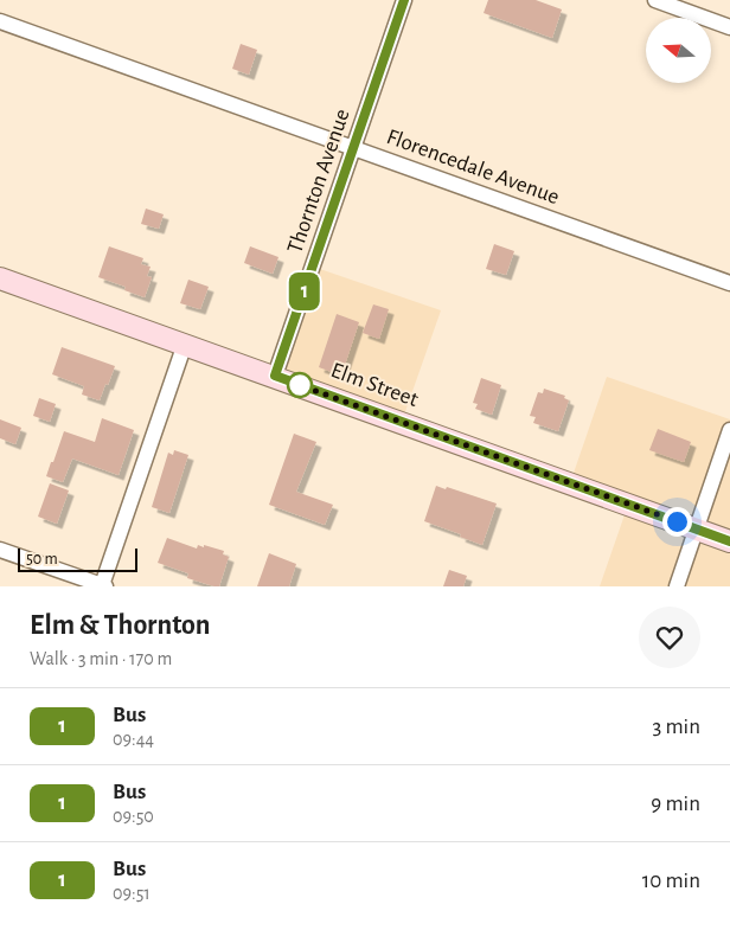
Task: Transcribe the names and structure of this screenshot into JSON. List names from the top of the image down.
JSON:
{
  "streets": {
    "street": ["Florencedale Avenue", "Thornton Avenue", "Elm Street"]
  },
  "crossings": [
    ["Florencedale Avenue", "Thornton Avenue"],
    ["Thornton Avenue", "Elm Street"]
  ],
  "lines": ["bus line 1"],
  "scale_bar": "50 m",
  "north": "left",
  "page": {
    "on_map": "1",
    "scale": "50 m",
    "heading": ["Elm & Thornton", "Walk · 3 min · 170 m"],
    "list": [
      {
        "mark": "1",
        "name": "Bus",
        "note": "09:44",
        "value": "3 min"
      },
      {
        "mark": "1",
        "name": "Bus",
        "note": "09:50",
        "value": "9 min"
      },
      {
        "mark": "1",
        "name": "Bus",
        "note": "09:51",
        "value": "10 min"
      }
    ]
  }
}
